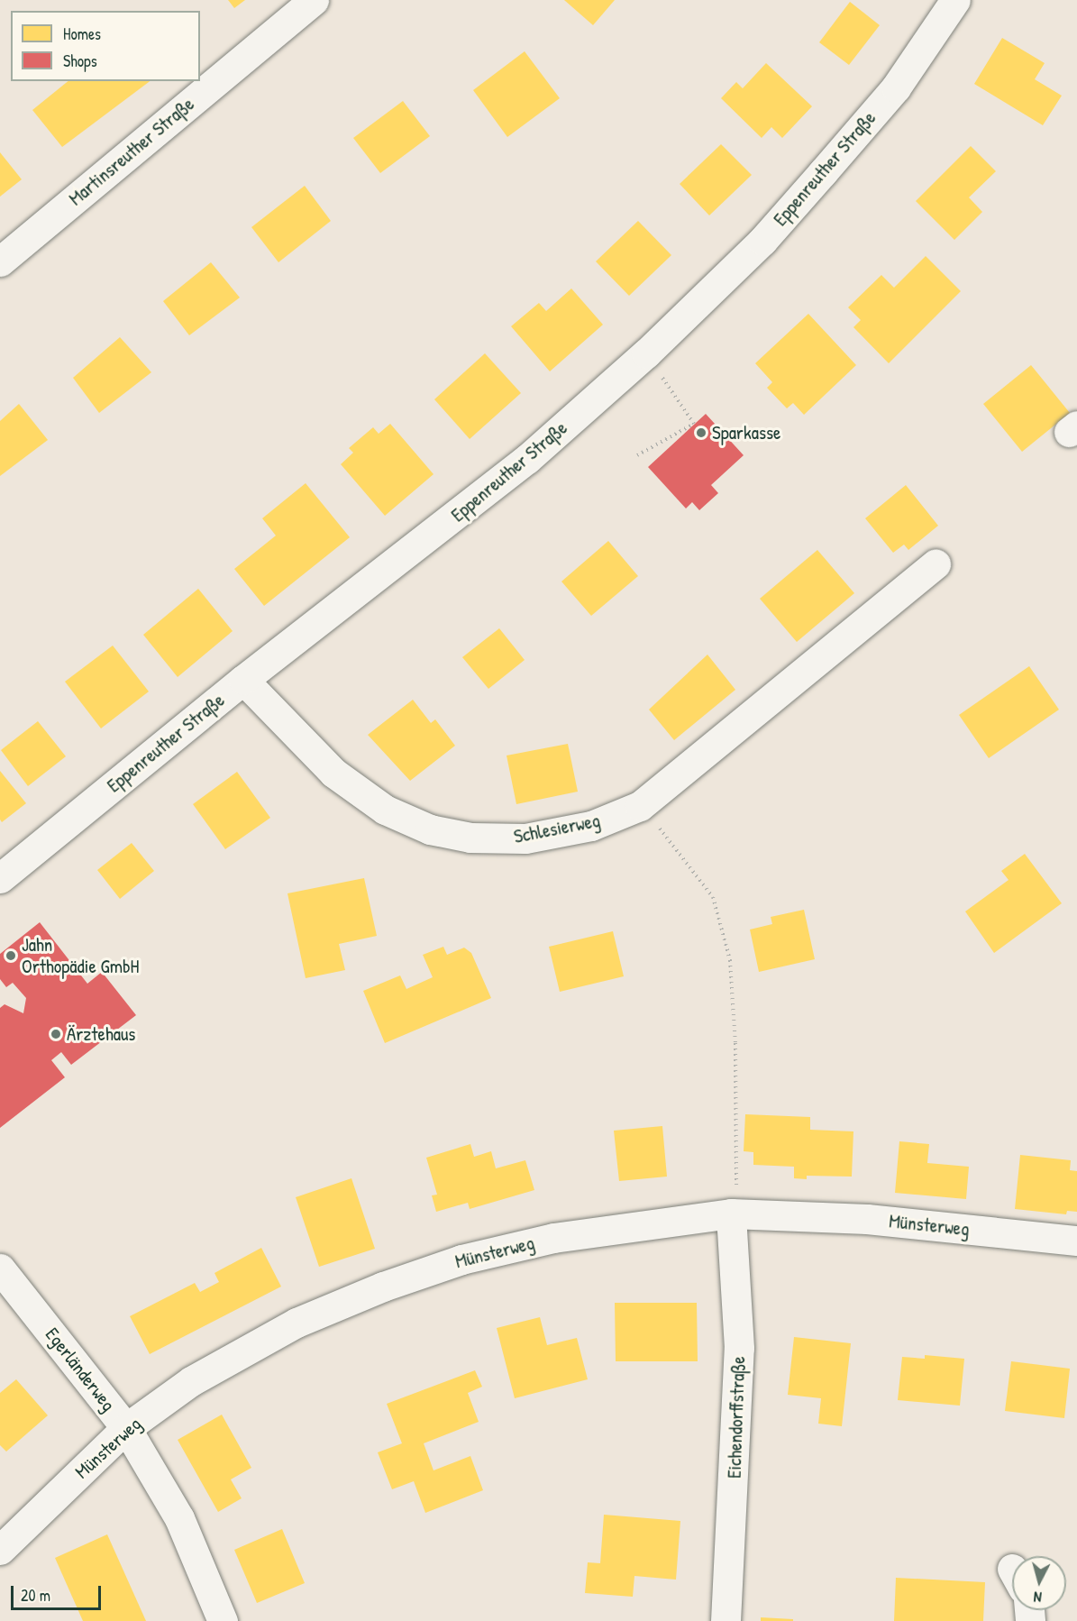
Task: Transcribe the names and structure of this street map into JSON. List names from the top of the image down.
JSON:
{
  "streets": {
    "street": [
      "Martinsreuther Straße",
      "Eppenreuther Straße",
      "Schlesierweg",
      "Münsterweg",
      "Egerländerweg",
      "Eichendorffstraße"
    ]
  },
  "crossings": [
    ["Eppenreuther Straße", "Schlesierweg"],
    ["Münsterweg", "Egerländerweg"],
    ["Münsterweg", "Eichendorffstraße"]
  ],
  "places": ["Sparkasse", "Jahn Orthopädie GmbH", "Ärztehaus"],
  "legend": ["Homes", "Shops"],
  "scale_bar": "20 m",
  "north": "bottom"
}
